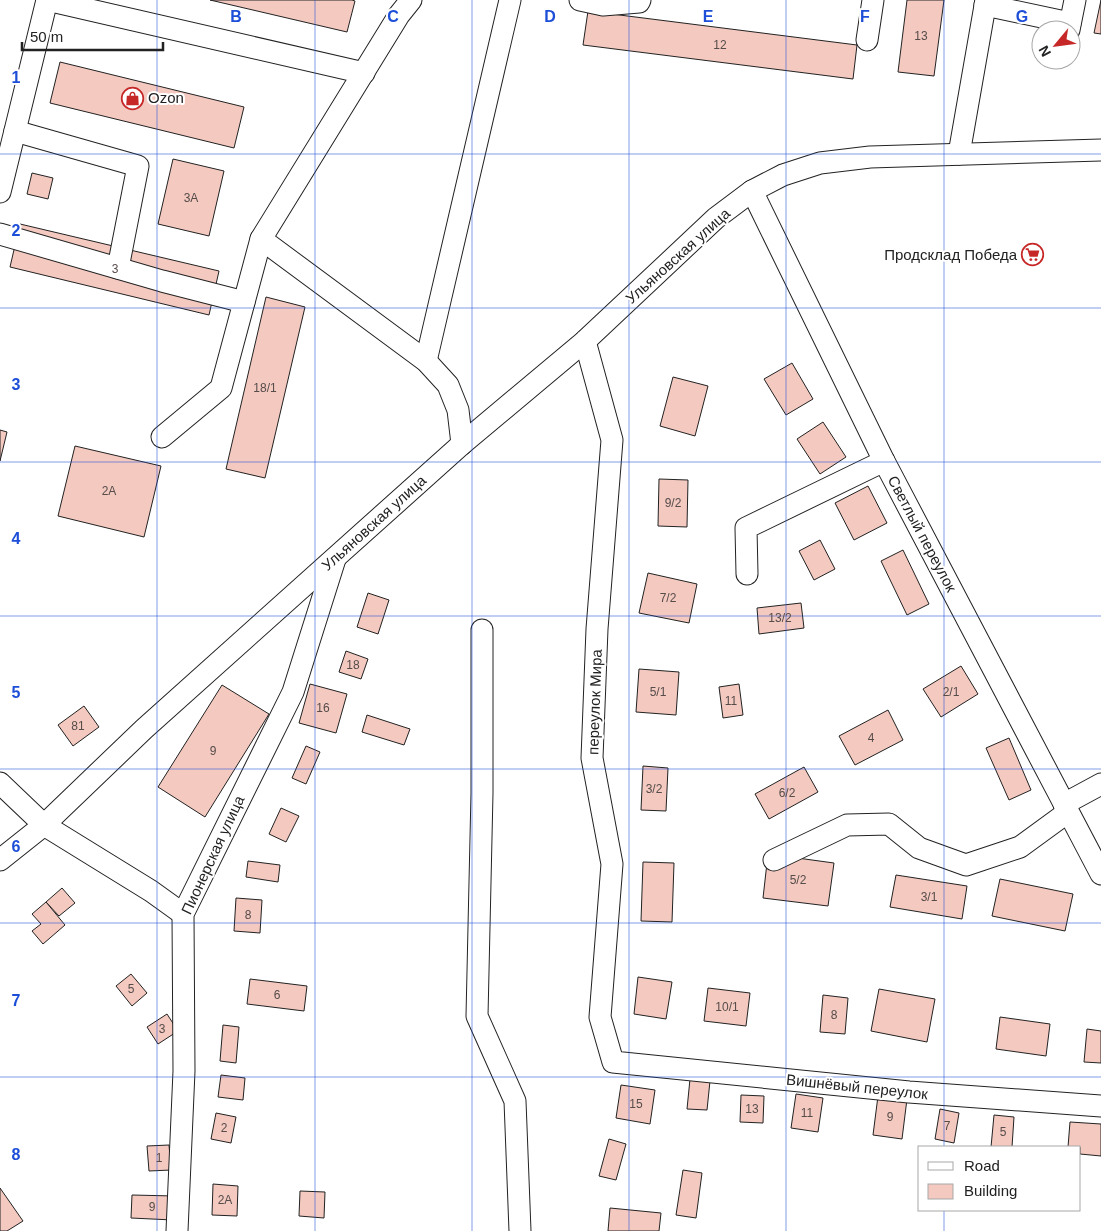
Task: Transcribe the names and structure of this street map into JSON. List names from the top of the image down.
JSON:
{
  "streets": {
    "street": [
      "Ульяновская улица",
      "Светлый переулок",
      "переулок Мира",
      "Пионерская улица",
      "Вишнёвый переулок"
    ]
  },
  "crossings": [
    ["Ульяновская улица", "Светлый переулок"],
    ["Ульяновская улица", "переулок Мира"],
    ["Ульяновская улица", "Пионерская улица"],
    ["переулок Мира", "Вишнёвый переулок"]
  ],
  "places": {
    "shop": ["Ozon"],
    "supermarket": ["Продсклад Победа"]
  },
  "house_numbers": [
    "13",
    "12",
    "3А",
    "3",
    "18/1",
    "2А",
    "9/2",
    "7/2",
    "13/2",
    "18",
    "5/1",
    "2/1",
    "11",
    "16",
    "81",
    "4",
    "9",
    "3/2",
    "6/2",
    "5/2",
    "3/1",
    "8",
    "5",
    "6",
    "10/1",
    "8",
    "3",
    "15",
    "13",
    "11",
    "9",
    "7",
    "2",
    "5",
    "1",
    "2А",
    "9"
  ],
  "legend": ["Road", "Building"],
  "scale_bar": "50 m",
  "north": "bottom left",
  "grid": {
    "columns": [
      "B",
      "C",
      "D",
      "E",
      "F",
      "G"
    ],
    "rows": [
      "1",
      "2",
      "3",
      "4",
      "5",
      "6",
      "7",
      "8"
    ]
  }
}
